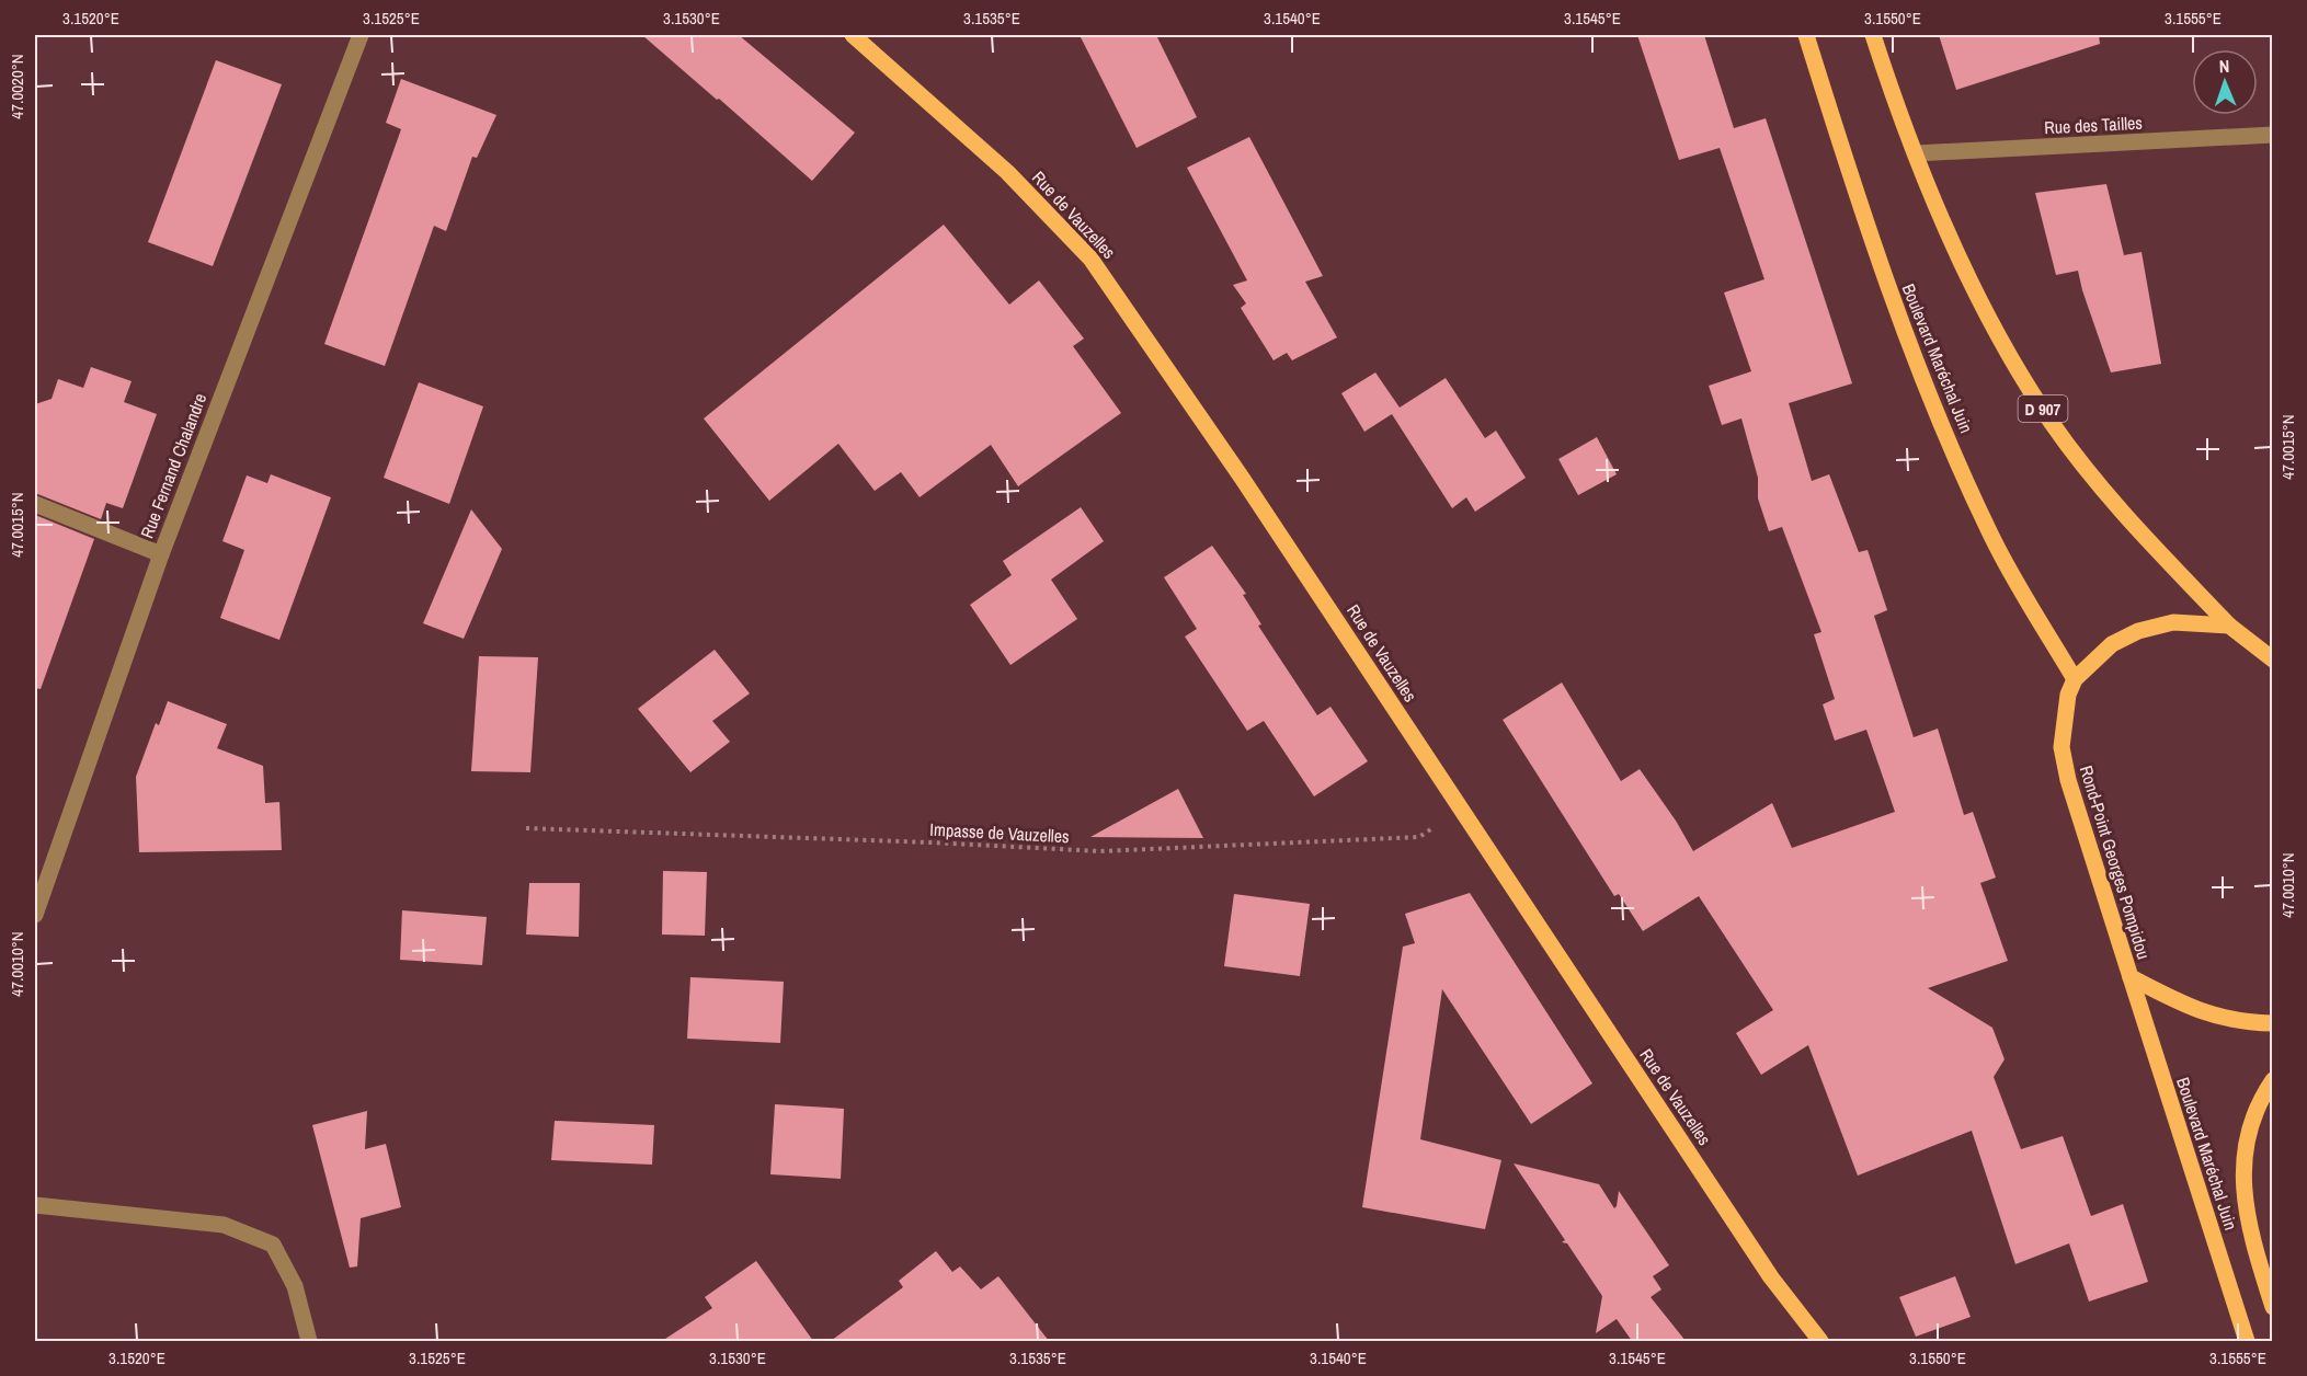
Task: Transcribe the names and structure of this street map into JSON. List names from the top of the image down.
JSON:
{
  "streets": {
    "main road": [
      "Rue de Vauzelles",
      "Boulevard Maréchal Juin",
      "D 907",
      "Rond-Point Georges Pompidou"
    ],
    "street": ["Rue des Tailles", "Rue Fernand Chalandre"],
    "path": ["Impasse de Vauzelles"]
  },
  "crossings": [
    ["Rue des Tailles", "D 907"],
    ["Rue de Vauzelles", "Impasse de Vauzelles"],
    ["Boulevard Maréchal Juin", "Rond-Point Georges Pompidou"]
  ],
  "north": "top",
  "coordinates": [
    "3.1520°E",
    "3.1525°E",
    "3.1530°E",
    "3.1535°E",
    "3.1540°E",
    "3.1545°E",
    "3.1550°E",
    "3.1555°E",
    "47.0020°N",
    "47.0015°N",
    "47.0010°N"
  ]
}
